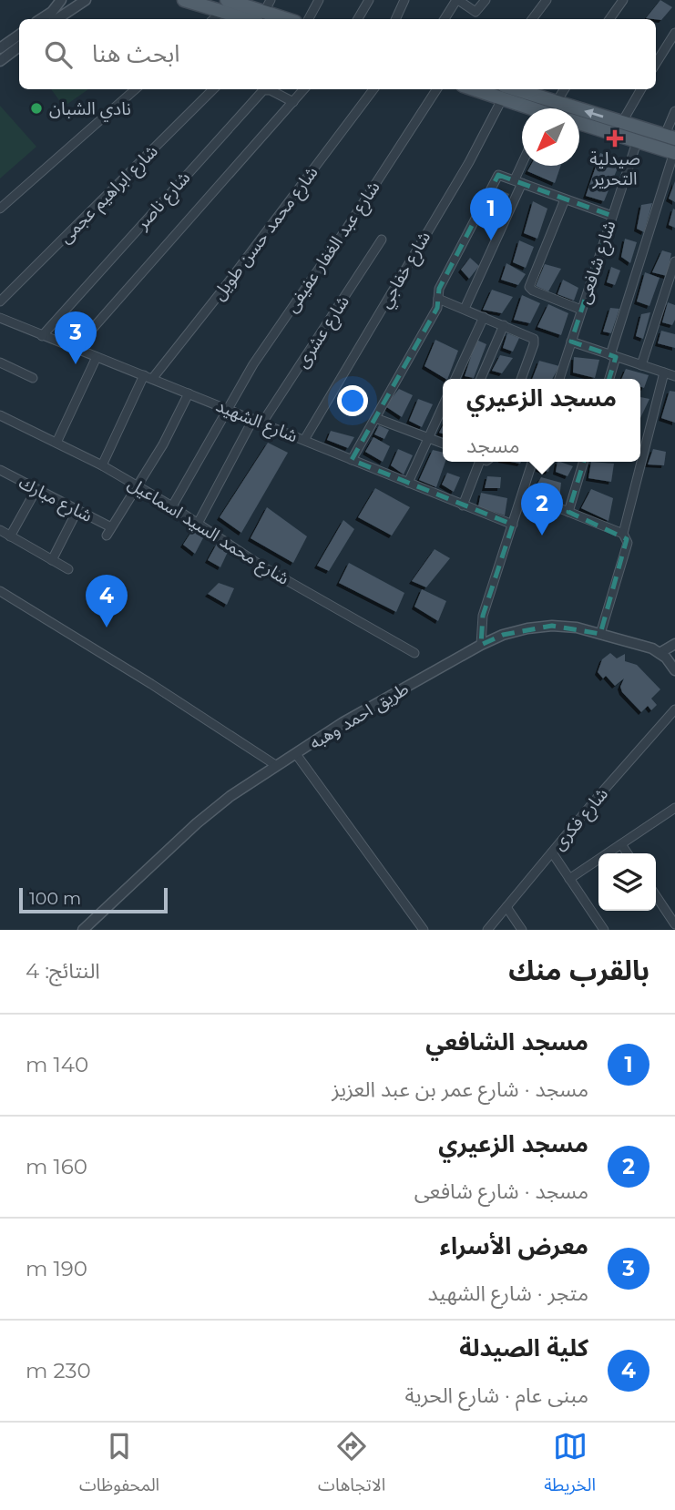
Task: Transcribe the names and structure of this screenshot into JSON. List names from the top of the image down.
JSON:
{
  "streets": {
    "street": [
      "شارع ابراهيم عجمى",
      "شارع ناصر",
      "شارع محمد حسن طويل",
      "شارع عبد الغفار عفيفى",
      "شارع شافعى",
      "شارع خفاجي",
      "شارع عشرى",
      "شارع الشهيد",
      "شارع مبارك",
      "شارع محمد السيد اسماعيل",
      "طريق احمد وهبه",
      "شارع فكرى"
    ]
  },
  "crossings": [
    ["شارع ناصر", "شارع الشهيد"],
    ["شارع محمد حسن طويل", "شارع الشهيد"],
    ["شارع محمد حسن طويل", "شارع محمد السيد اسماعيل"],
    ["شارع عبد الغفار عفيفى", "شارع الشهيد"],
    ["شارع عبد الغفار عفيفى", "شارع محمد السيد اسماعيل"],
    ["شارع خفاجي", "شارع الشهيد"],
    ["شارع عشرى", "شارع الشهيد"],
    ["شارع مبارك", "شارع محمد السيد اسماعيل"]
  ],
  "places": {
    "other": ["نادي الشبان"],
    "health": ["صيدلية التحرير"]
  },
  "scale_bar": "100 m",
  "north": "bottom left",
  "page": {
    "search": "ابحث هنا",
    "pins": [
      "1",
      "3",
      "2",
      "4"
    ],
    "popup": ["مسجد الزعيري", "مسجد"],
    "scale": "100 m",
    "heading": ["بالقرب منك", "النتائج: 4"],
    "list": [
      {
        "mark": "1",
        "name": "مسجد الشافعي",
        "note": "مسجد · شارع عمر بن عبد العزيز",
        "value": "140 m"
      },
      {
        "mark": "2",
        "name": "مسجد الزعيري",
        "note": "مسجد · شارع شافعى",
        "value": "160 m"
      },
      {
        "mark": "3",
        "name": "معرض الأسراء",
        "note": "متجر · شارع الشهيد",
        "value": "190 m"
      },
      {
        "mark": "4",
        "name": "كلية الصيدلة",
        "note": "مبنى عام · شارع الحرية",
        "value": "230 m"
      }
    ],
    "nav": ["الخريطة", "الاتجاهات", "المحفوظات"]
  }
}
